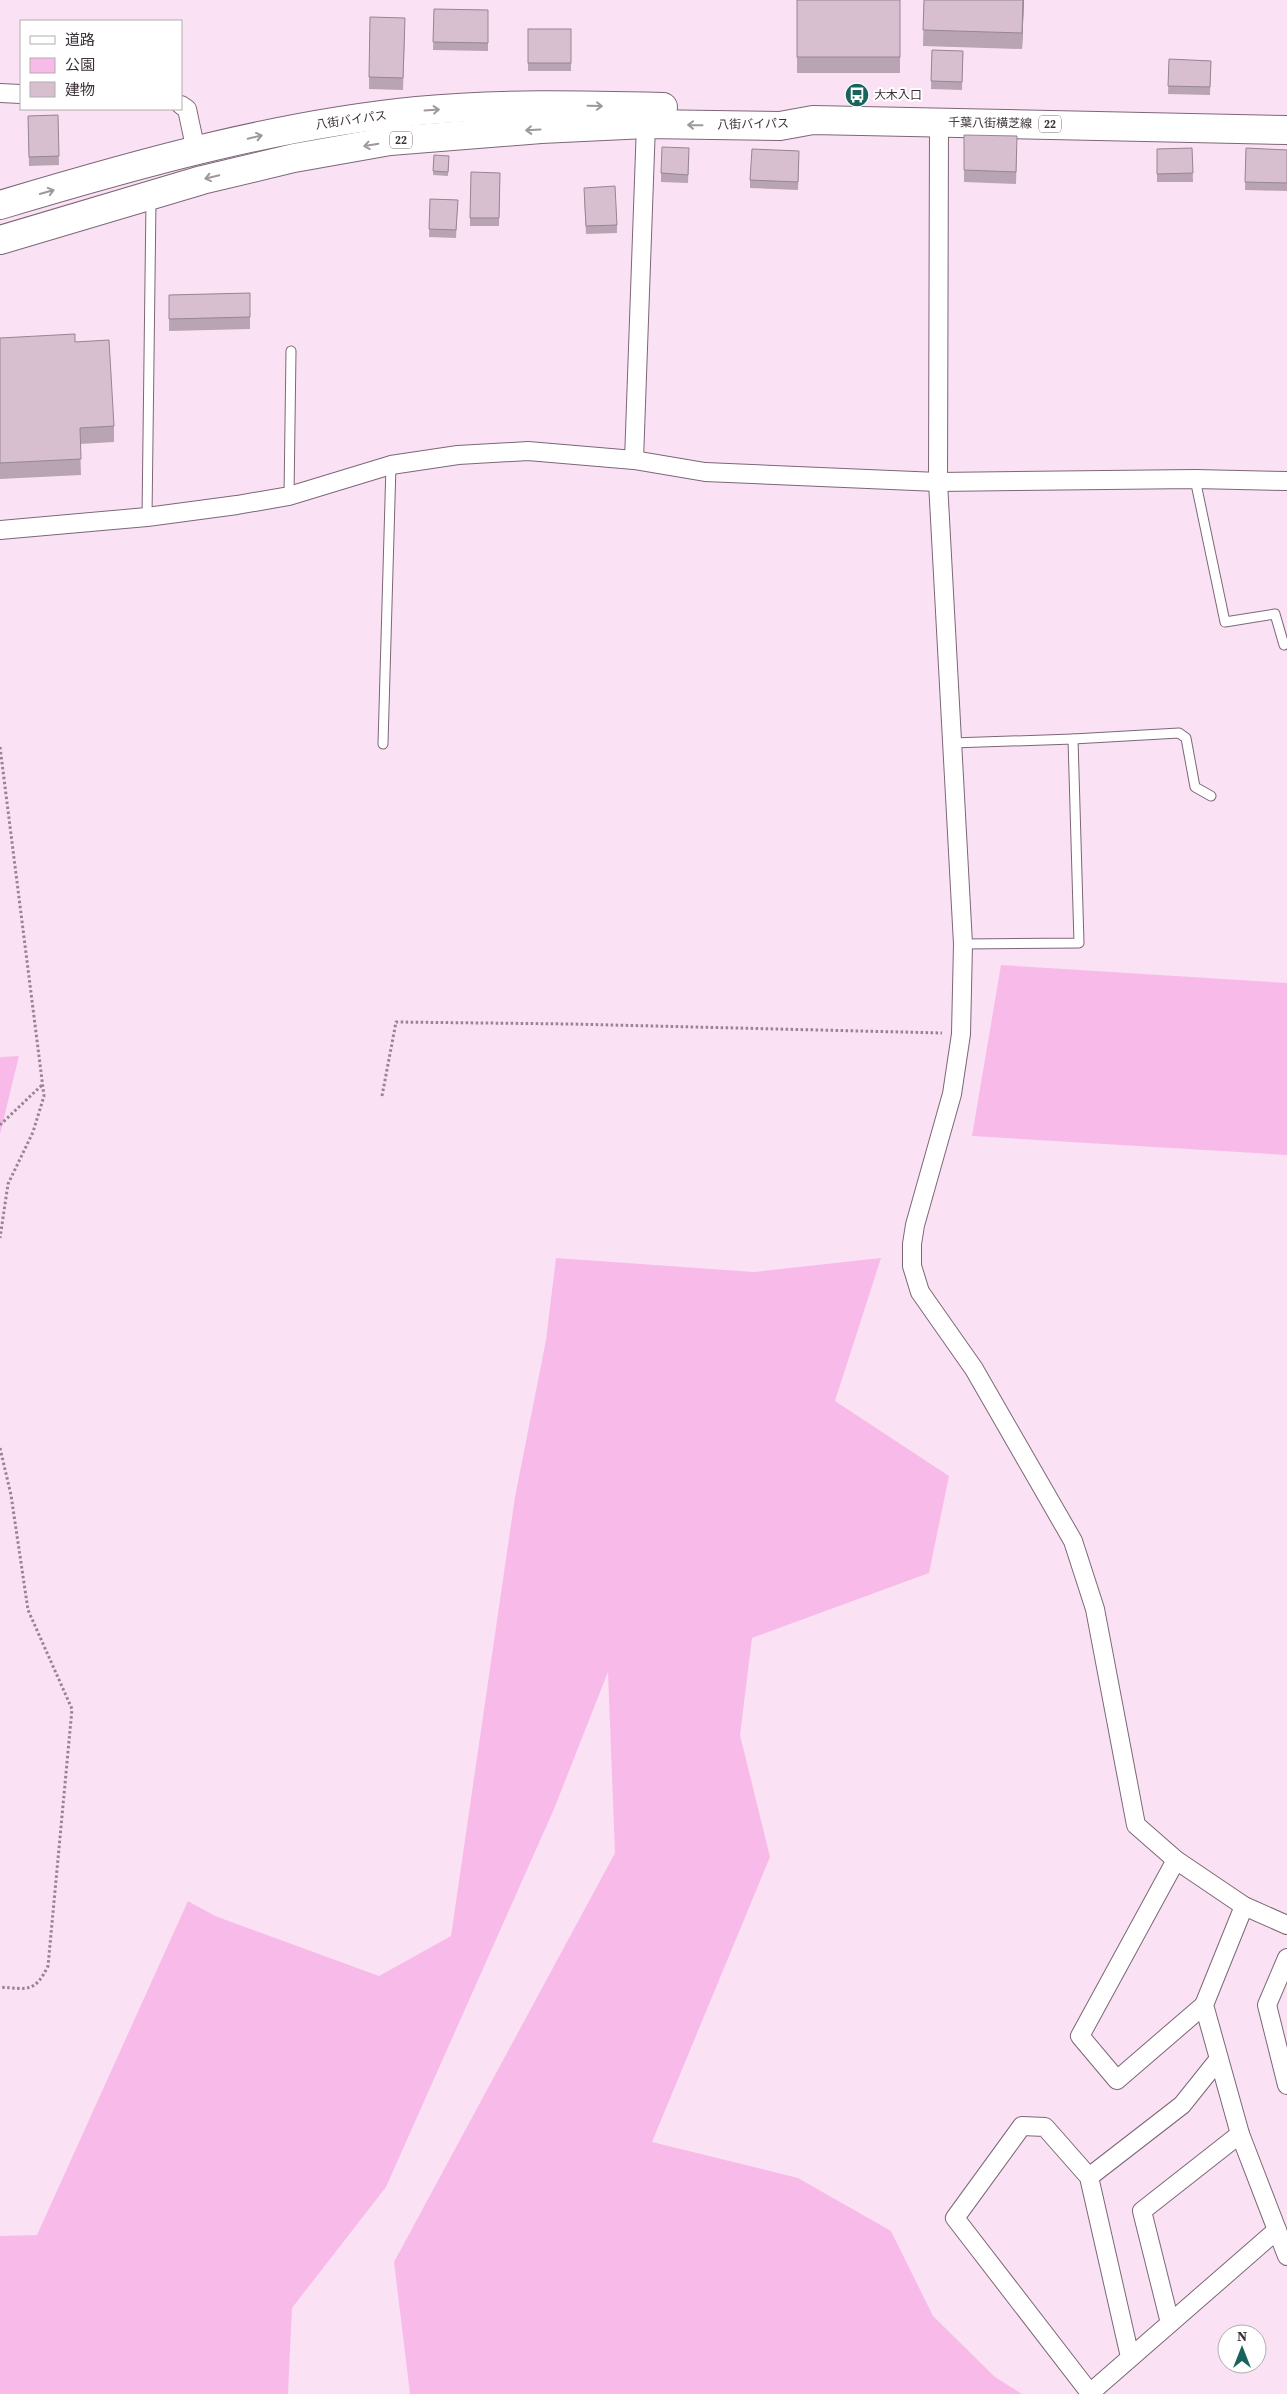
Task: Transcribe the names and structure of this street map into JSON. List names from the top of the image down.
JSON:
{
  "streets": {
    "main road": ["八街バイパス", "千葉八街横芝線", "22"]
  },
  "crossings": [
    ["八街バイパス", "千葉八街横芝線"]
  ],
  "places": {
    "bus stop": ["大木入口"]
  },
  "legend": ["道路", "公園", "建物"],
  "north": "top"
}
